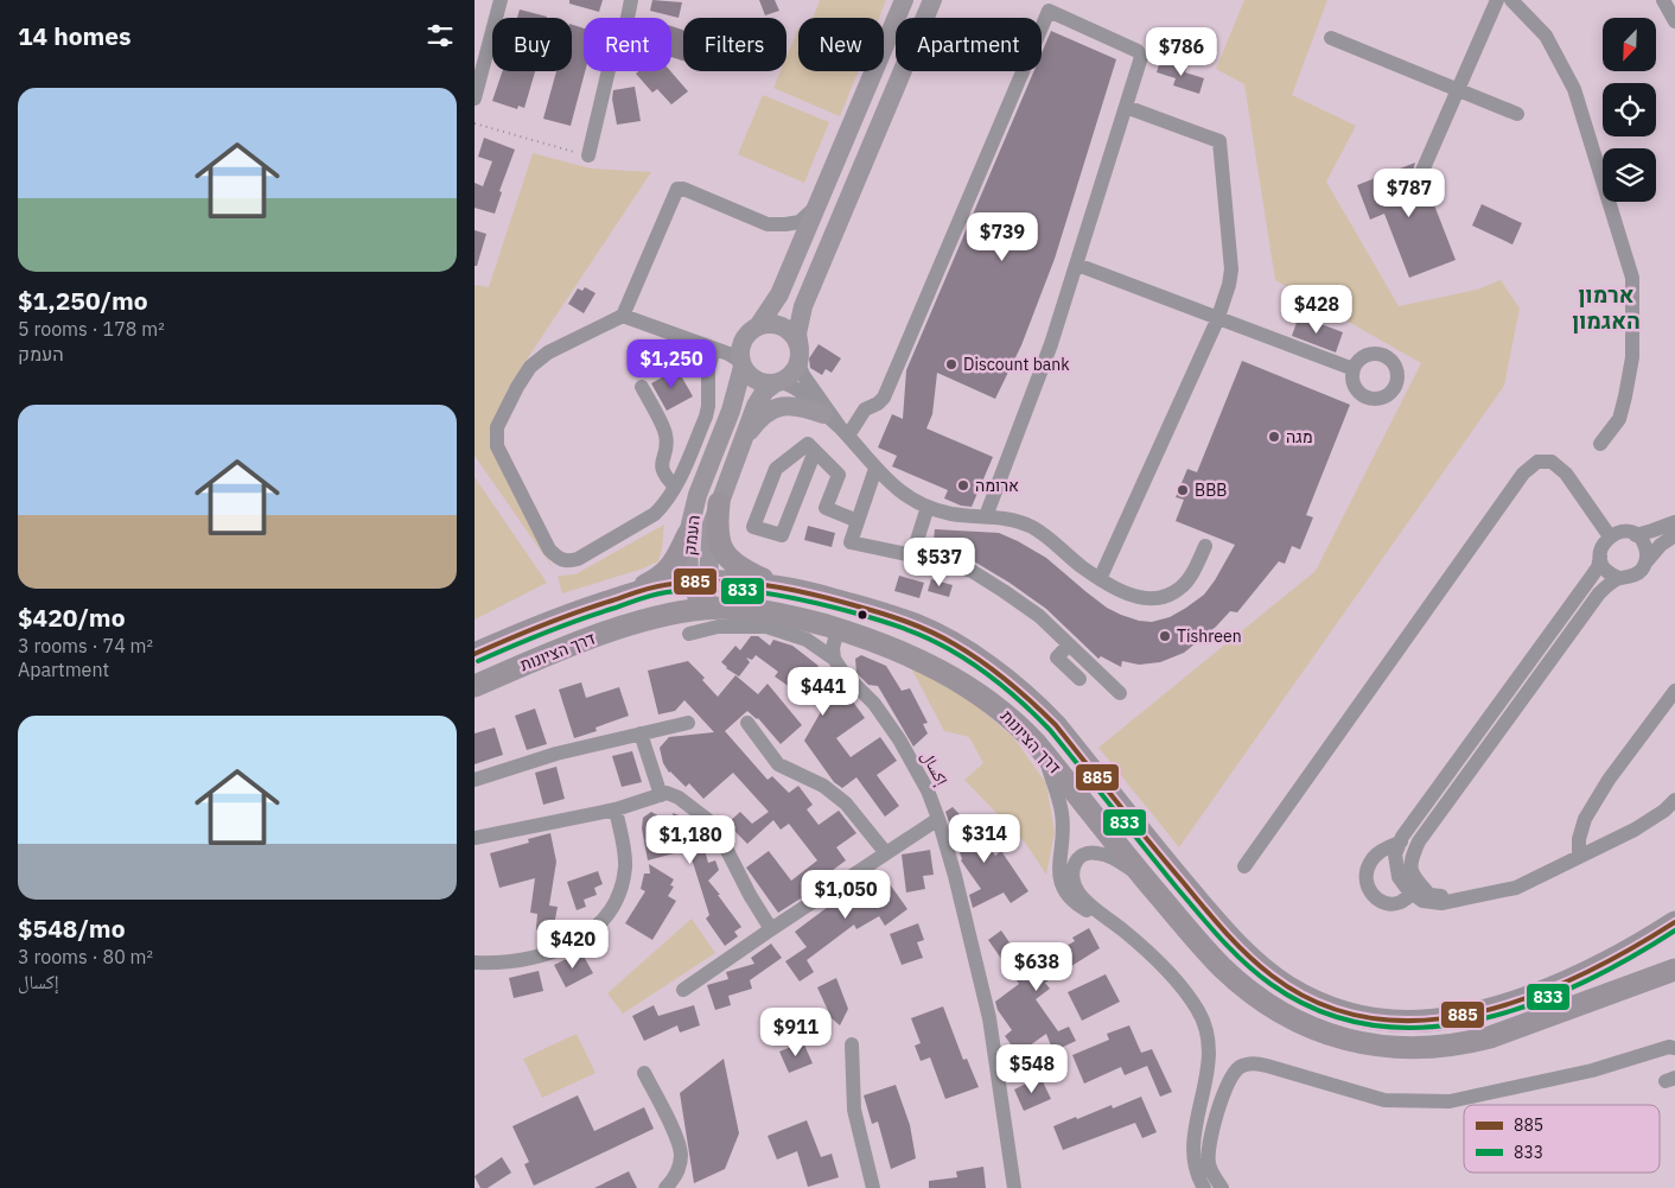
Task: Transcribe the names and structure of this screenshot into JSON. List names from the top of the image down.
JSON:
{
  "streets": {
    "highway": ["דרך הציונות"],
    "main road": ["העמק"],
    "street": ["إكسال"]
  },
  "crossings": [
    ["העמק", "דרך הציונות"]
  ],
  "districts": ["ארמון האגמון"],
  "places": [
    "Discount bank",
    "מגה",
    "ארומה",
    "BBB",
    "Tishreen"
  ],
  "lines": ["transit line 885", "transit line 833"],
  "legend": ["885", "833"],
  "north": "bottom left",
  "page": {
    "heading": "14 homes",
    "chip": [
      "Buy",
      "Rent",
      "Filters",
      "New",
      "Apartment"
    ],
    "price": [
      "$786",
      "$787",
      "$739",
      "$428",
      "$1,250",
      "$537",
      "$441",
      "$314",
      "$1,180",
      "$1,050",
      "$420",
      "$638",
      "$911",
      "$548"
    ],
    "list": [
      {
        "name": "$1,250/mo",
        "note": "5 rooms · 178 m² · העמק"
      },
      {
        "name": "$420/mo",
        "note": "3 rooms · 74 m² · Apartment"
      },
      {
        "name": "$548/mo",
        "note": "3 rooms · 80 m² · إكسال"
      }
    ]
  }
}
